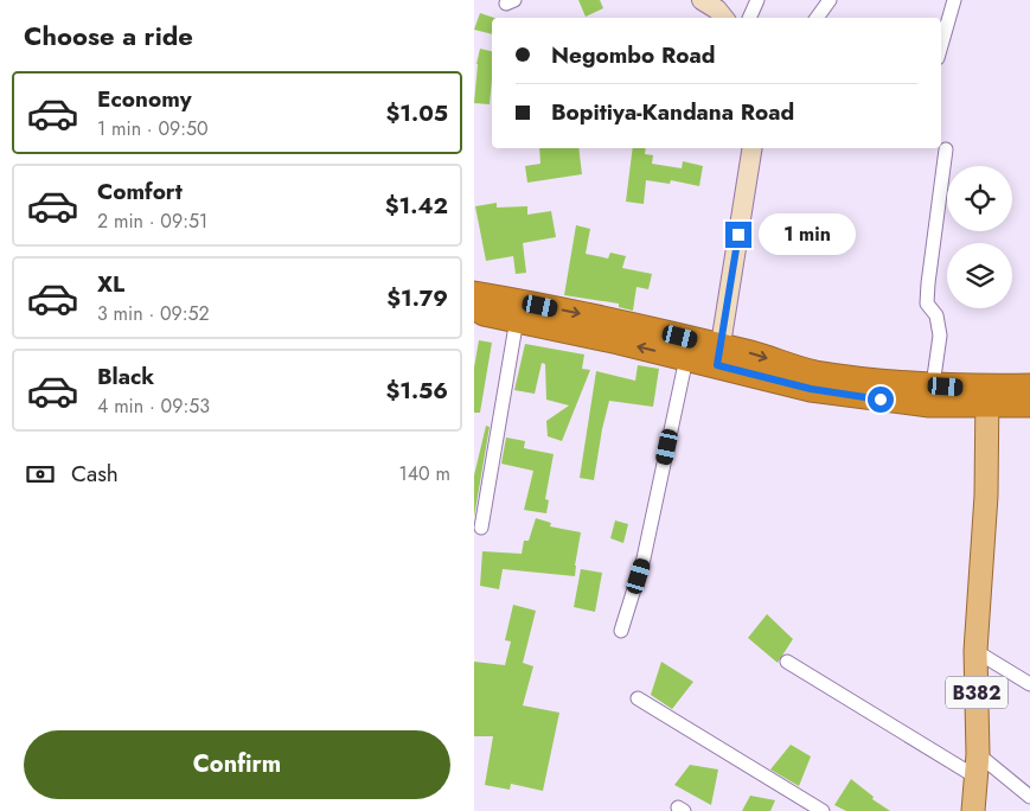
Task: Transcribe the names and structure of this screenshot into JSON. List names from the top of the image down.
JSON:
{
  "streets": {
    "main road": ["B382"]
  },
  "page": {
    "heading": "Choose a ride",
    "banner": ["Negombo Road", "Bopitiya-Kandana Road"],
    "list": [
      {
        "name": "Economy",
        "note": "1 min · 09:50",
        "value": "$1.05"
      },
      {
        "name": "Comfort",
        "note": "2 min · 09:51",
        "value": "$1.42"
      },
      {
        "name": "XL",
        "note": "3 min · 09:52",
        "value": "$1.79"
      },
      {
        "name": "Black",
        "note": "4 min · 09:53",
        "value": "$1.56"
      }
    ],
    "bubble": "1 min",
    "pay": ["Cash", "140 m"],
    "buttons": "Confirm"
  }
}
